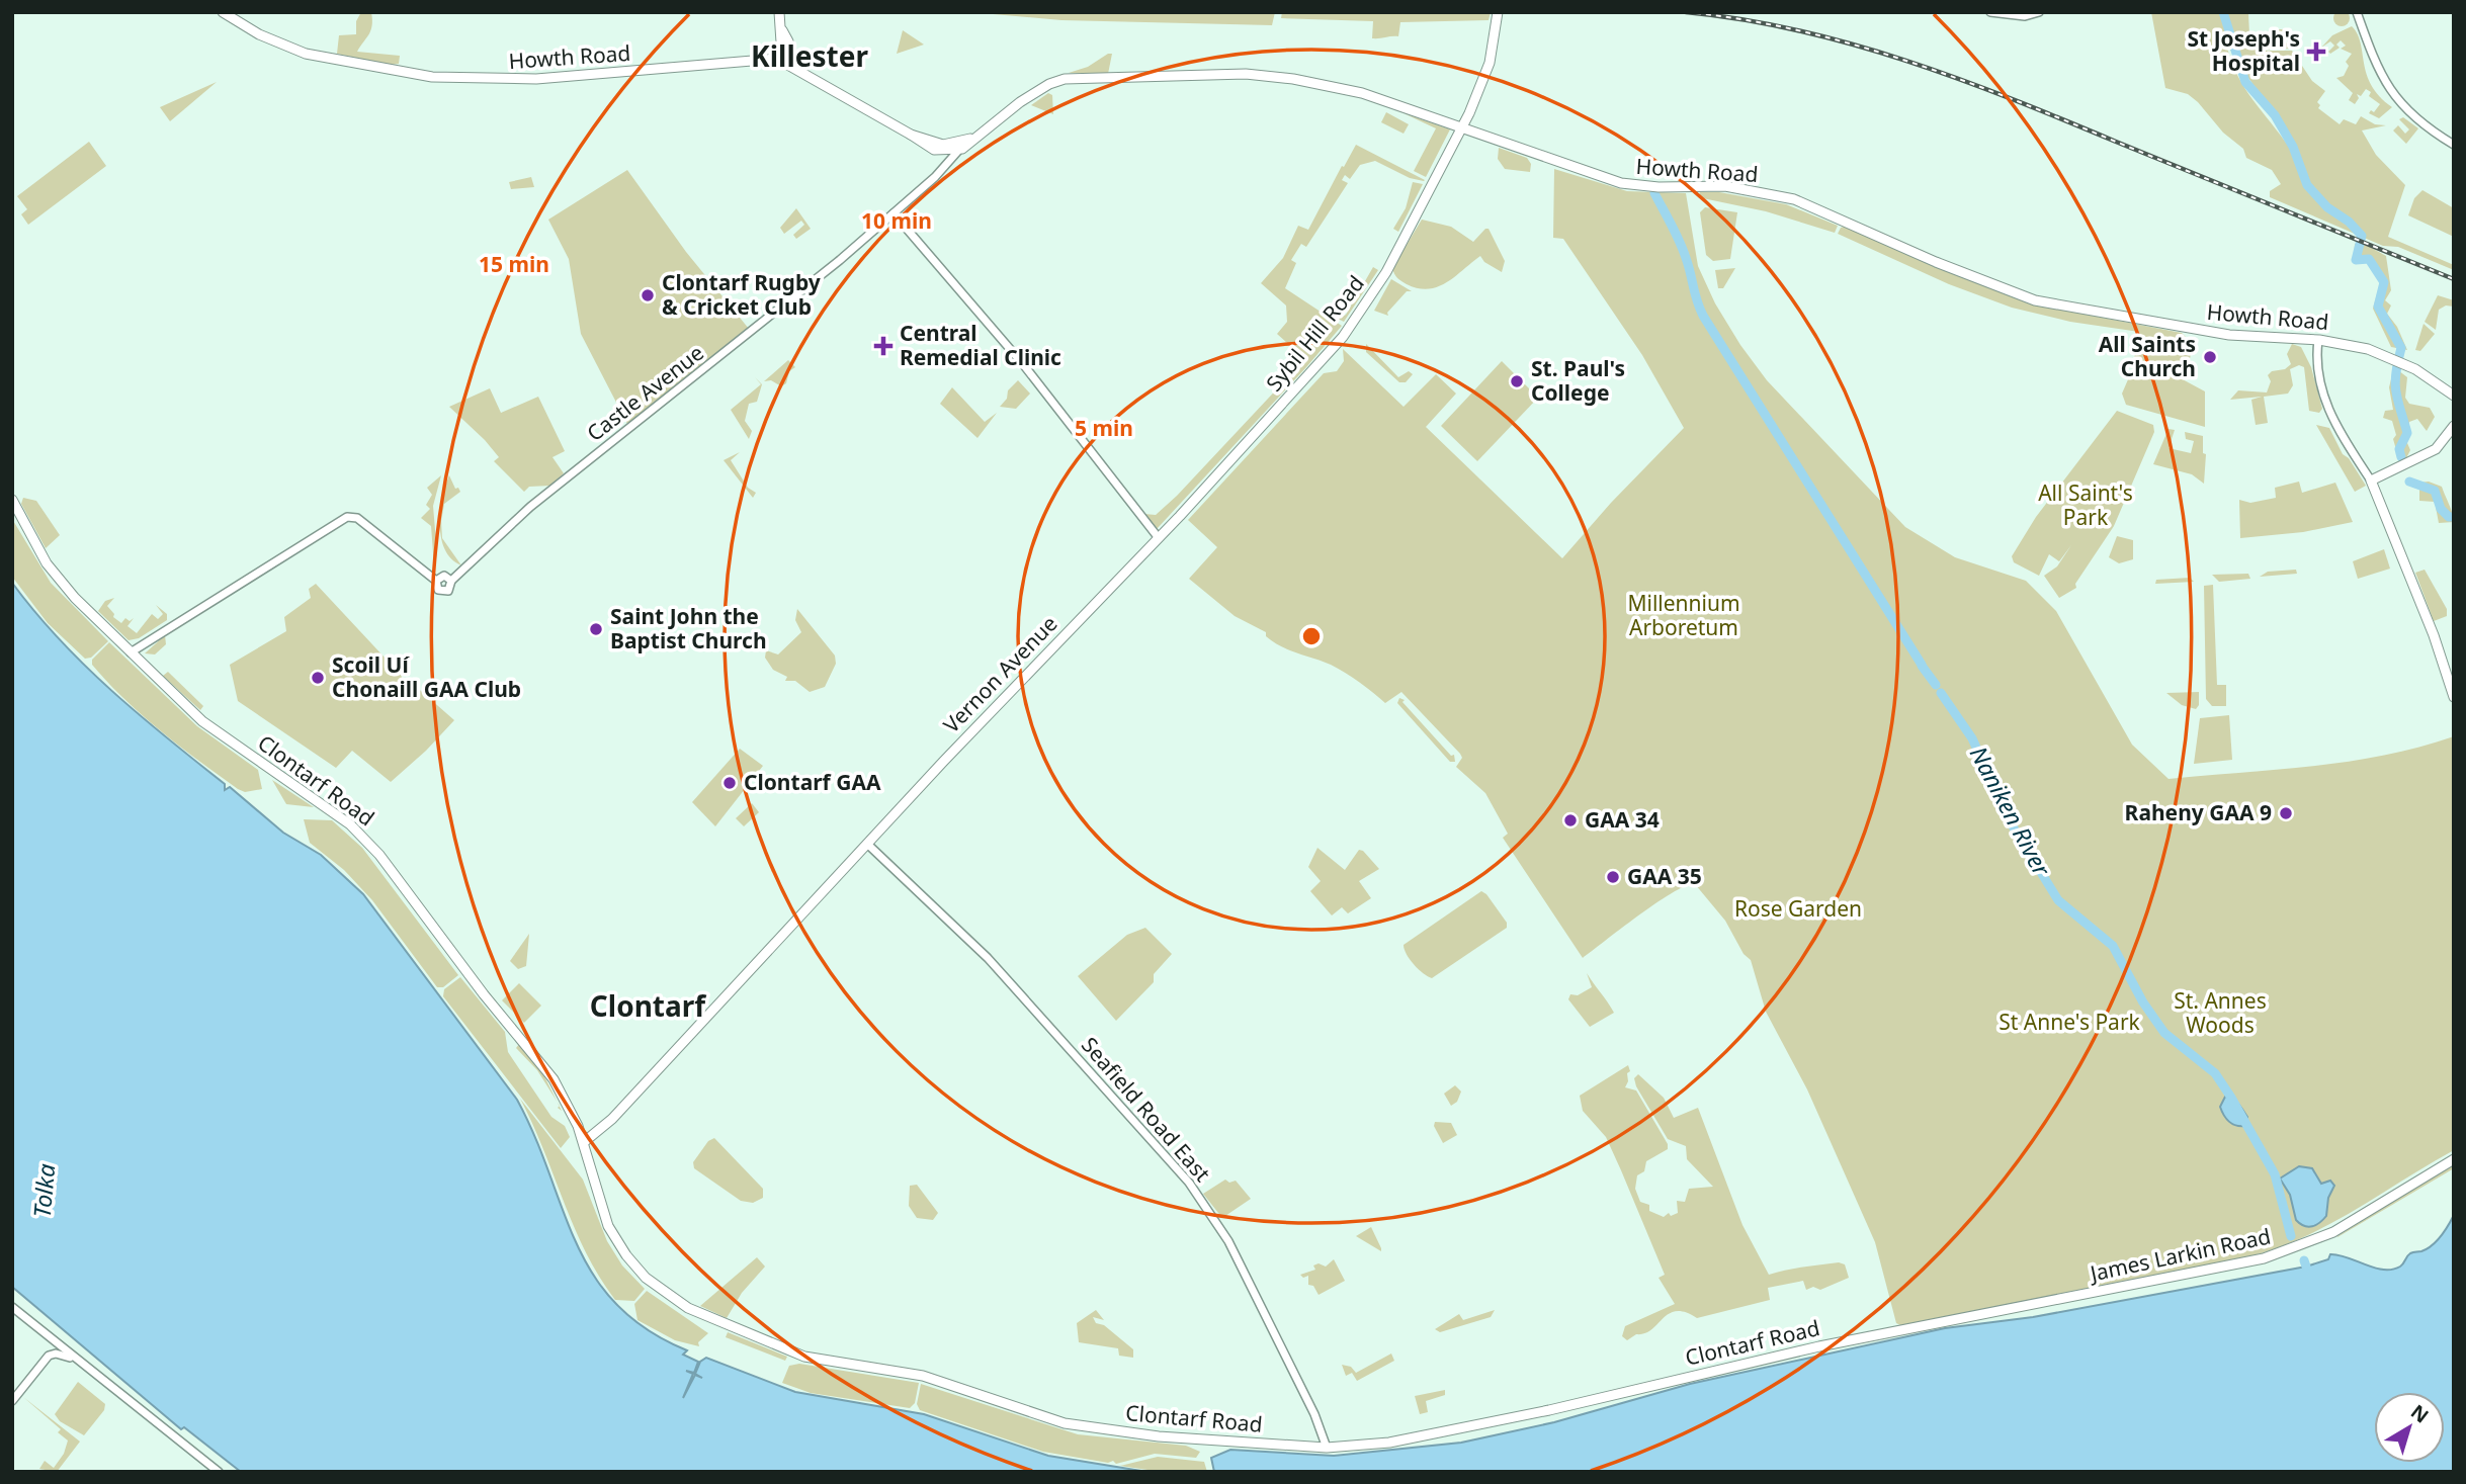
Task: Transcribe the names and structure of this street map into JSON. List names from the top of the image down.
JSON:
{
  "streets": {
    "main road": [
      "Howth Road",
      "Sybil Hill Road",
      "Vernon Avenue",
      "Clontarf Road",
      "James Larkin Road"
    ],
    "street": ["Castle Avenue", "Seafield Road East"]
  },
  "crossings": [
    ["Howth Road", "Sybil Hill Road"],
    ["Howth Road", "Castle Avenue"],
    ["Sybil Hill Road", "Vernon Avenue"],
    ["Vernon Avenue", "Clontarf Road"],
    ["Vernon Avenue", "Seafield Road East"],
    ["Clontarf Road", "Seafield Road East"],
    ["Clontarf Road", "James Larkin Road"]
  ],
  "districts": ["Killester", "Clontarf"],
  "water": ["Naniken River", "Tolka"],
  "parks": [
    "All Saint's Park",
    "Millennium Arboretum",
    "Rose Garden",
    "St. Annes Woods",
    "St Anne's Park"
  ],
  "places": {
    "health": ["St Joseph's Hospital", "Central Remedial Clinic"],
    "other": [
      "Clontarf Rugby & Cricket Club",
      "All Saints Church",
      "St. Paul's College",
      "Saint John the Baptist Church",
      "Scoil Uí Chonaill GAA Club",
      "Clontarf GAA",
      "Raheny GAA 9",
      "GAA 34",
      "GAA 35"
    ]
  },
  "north": "top right",
  "rings": ["10 min", "15 min", "5 min"]
}
